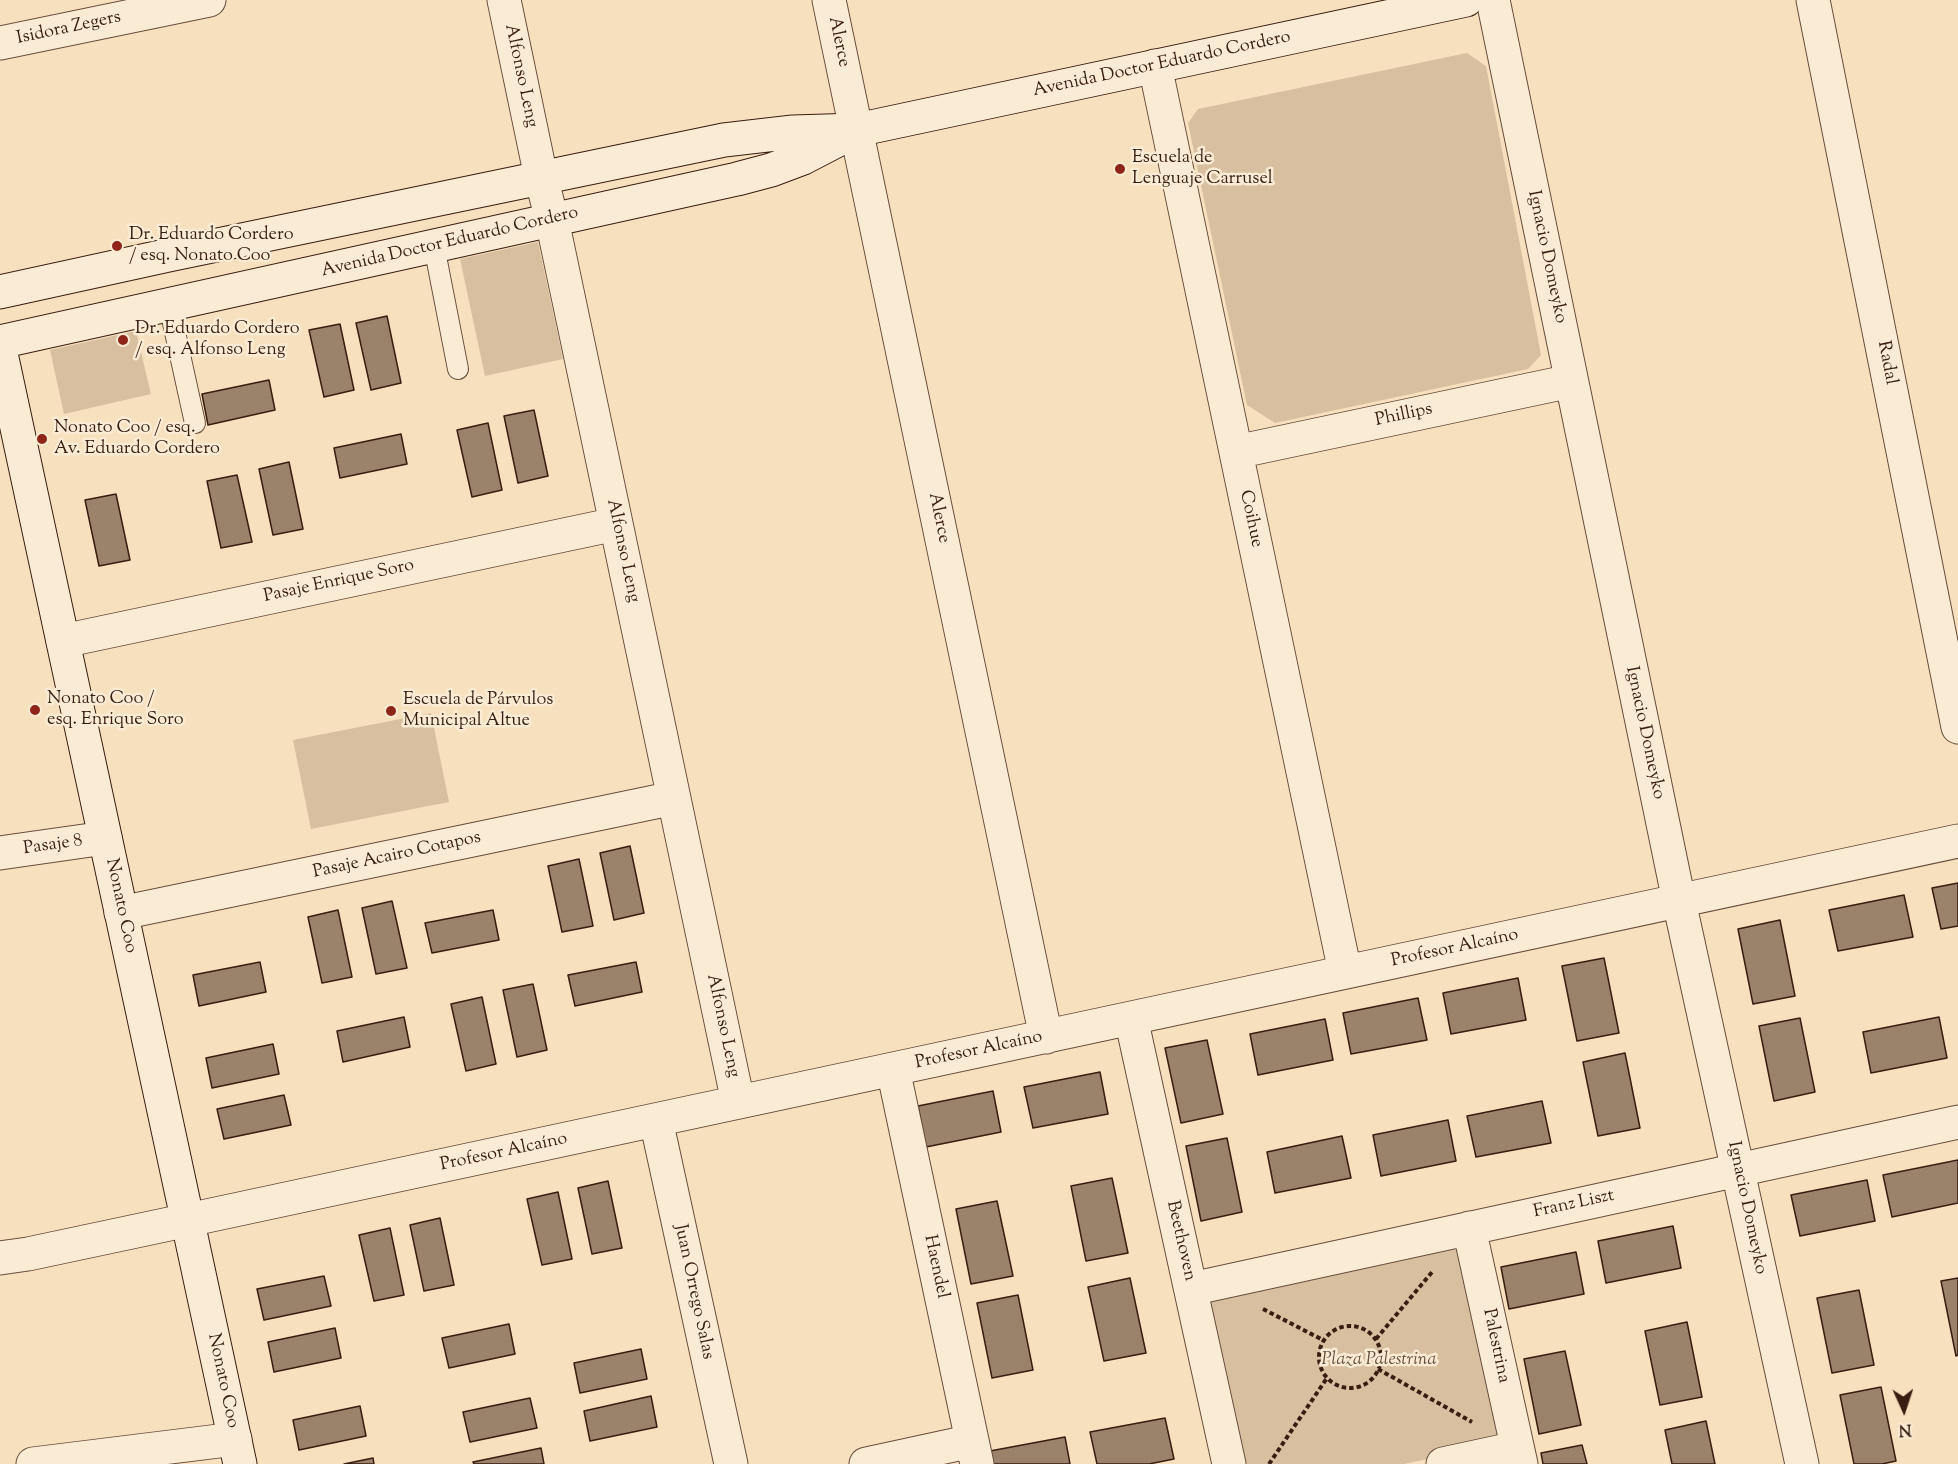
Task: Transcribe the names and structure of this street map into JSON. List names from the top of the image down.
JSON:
{
  "streets": {
    "street": [
      "Isidora Zegers",
      "Alerce",
      "Avenida Doctor Eduardo Cordero",
      "Alfonso Leng",
      "Ignacio Domeyko",
      "Radal",
      "Phillips",
      "Coihue",
      "Pasaje Enrique Soro",
      "Pasaje 8",
      "Pasaje Acairo Cotapos",
      "Nonato Coo",
      "Profesor Alcaíno",
      "Franz Liszt",
      "Beethoven",
      "Haendel",
      "Juan Orrego Salas",
      "Palestrina"
    ]
  },
  "crossings": [
    ["Alerce", "Avenida Doctor Eduardo Cordero"],
    ["Alerce", "Profesor Alcaíno"],
    ["Avenida Doctor Eduardo Cordero", "Alfonso Leng"],
    ["Avenida Doctor Eduardo Cordero", "Coihue"],
    ["Alfonso Leng", "Pasaje Enrique Soro"],
    ["Alfonso Leng", "Pasaje Acairo Cotapos"],
    ["Alfonso Leng", "Profesor Alcaíno"],
    ["Ignacio Domeyko", "Phillips"],
    ["Ignacio Domeyko", "Profesor Alcaíno"],
    ["Ignacio Domeyko", "Franz Liszt"],
    ["Phillips", "Coihue"],
    ["Coihue", "Profesor Alcaíno"],
    ["Pasaje Enrique Soro", "Nonato Coo"],
    ["Pasaje 8", "Nonato Coo"],
    ["Pasaje Acairo Cotapos", "Nonato Coo"],
    ["Nonato Coo", "Profesor Alcaíno"],
    ["Profesor Alcaíno", "Beethoven"],
    ["Profesor Alcaíno", "Haendel"],
    ["Profesor Alcaíno", "Juan Orrego Salas"],
    ["Franz Liszt", "Beethoven"],
    ["Franz Liszt", "Palestrina"]
  ],
  "parks": ["Plaza Palestrina"],
  "places": [
    "Escuela de Lenguaje Carrusel",
    "Dr. Eduardo Cordero / esq. Nonato Coo",
    "Dr. Eduardo Cordero / esq. Alfonso Leng",
    "Nonato Coo / esq. Av. Eduardo Cordero",
    "Nonato Coo / esq. Enrique Soro",
    "Escuela de Párvulos Municipal Altue"
  ],
  "north": "bottom"
}
